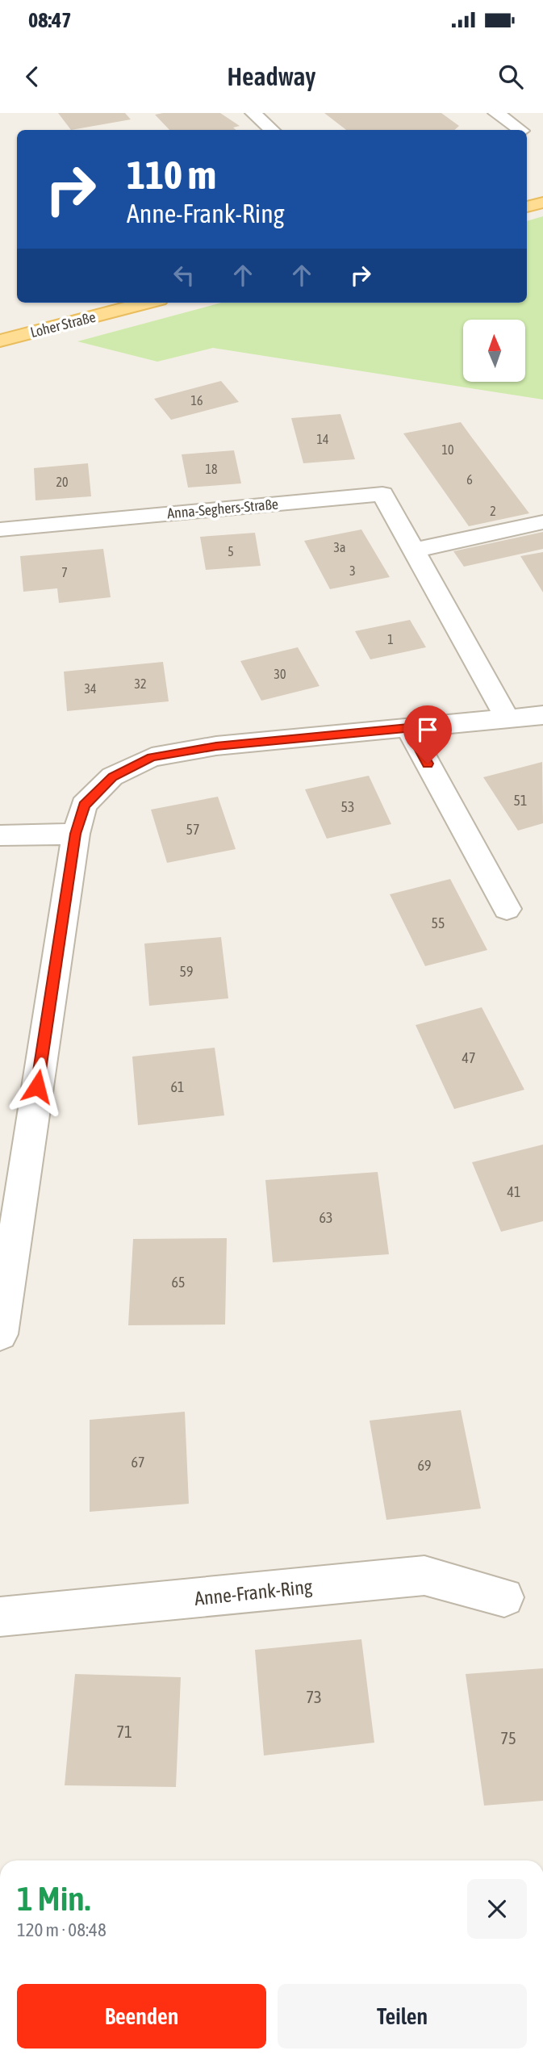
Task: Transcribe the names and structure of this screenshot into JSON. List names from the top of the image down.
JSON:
{
  "streets": {
    "main road": ["Loher Straße"],
    "street": ["Anna-Seghers-Straße", "Anne-Frank-Ring"]
  },
  "house_numbers": [
    "16",
    "14",
    "10",
    "18",
    "6",
    "20",
    "2",
    "3a",
    "5",
    "3",
    "7",
    "1",
    "30",
    "32",
    "34",
    "51",
    "53",
    "57",
    "55",
    "59",
    "47",
    "61",
    "41",
    "63",
    "65",
    "67",
    "69",
    "73",
    "71",
    "75"
  ],
  "north": "top",
  "page": {
    "status": "08:47",
    "header": "Headway",
    "turn": ["110 m", "Anne-Frank-Ring"],
    "heading": ["1 Min.", "120 m · 08:48"],
    "buttons": ["Beenden", "Teilen"]
  }
}
